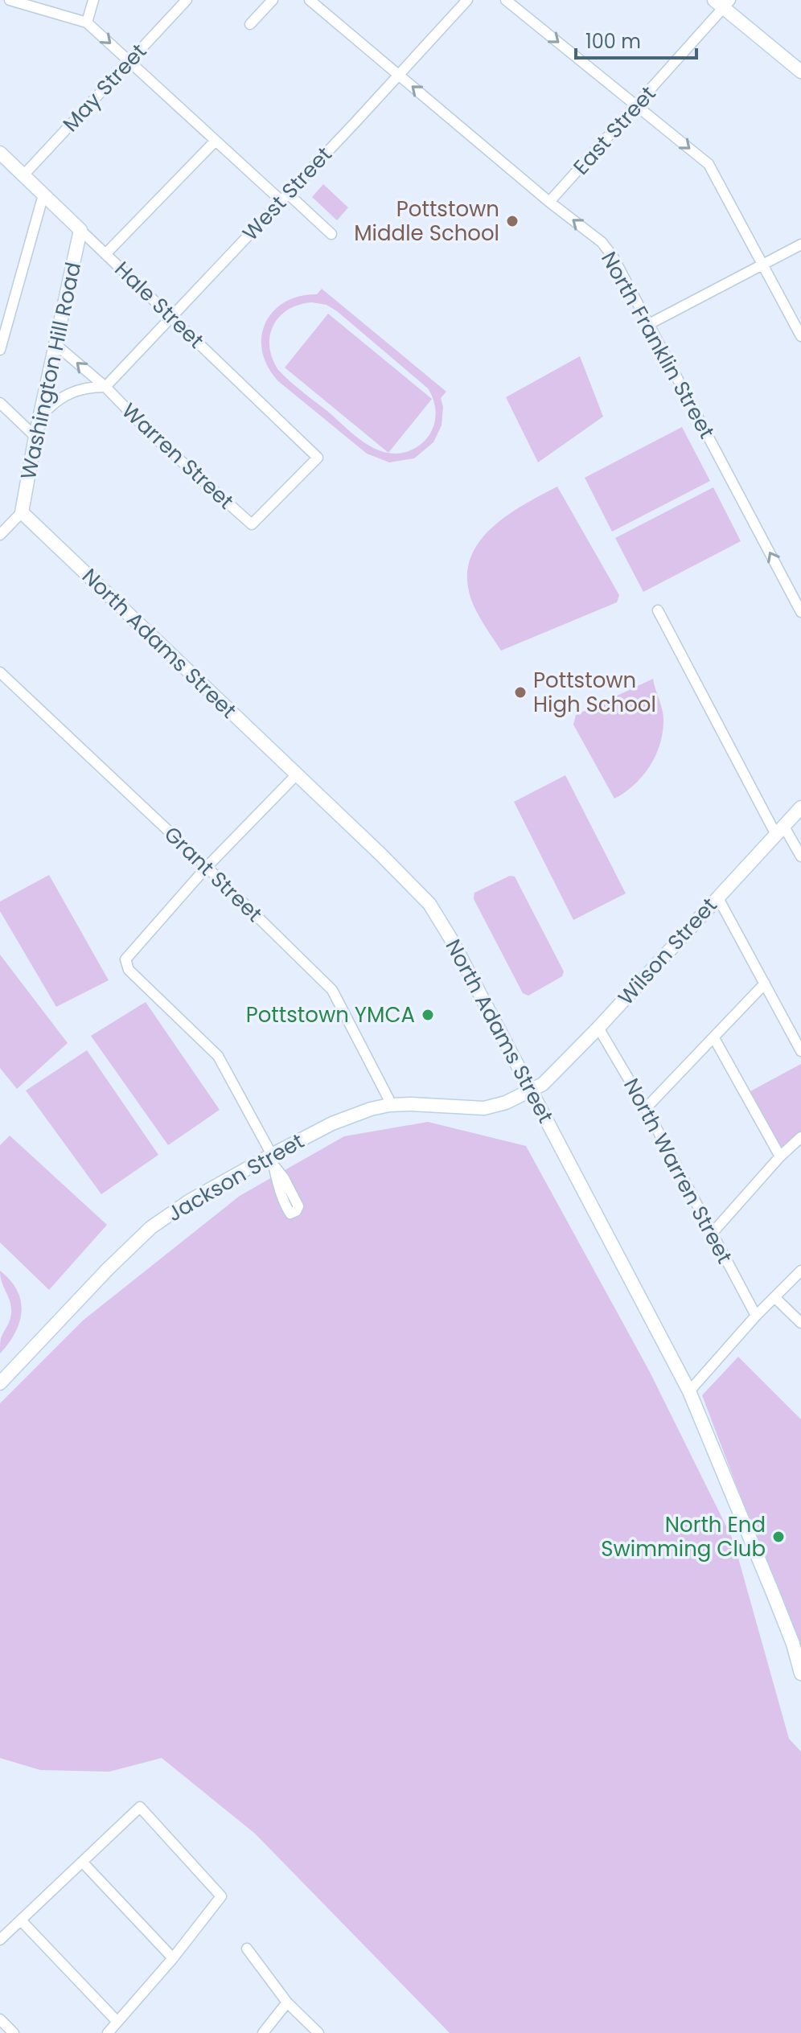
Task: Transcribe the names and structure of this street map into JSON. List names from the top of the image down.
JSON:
{
  "streets": {
    "street": [
      "May Street",
      "East Street",
      "West Street",
      "Hale Street",
      "North Franklin Street",
      "Washington Hill Road",
      "Warren Street",
      "North Adams Street",
      "Grant Street",
      "Wilson Street",
      "North Warren Street",
      "Jackson Street"
    ]
  },
  "crossings": [
    ["May Street", "Hale Street"],
    ["East Street", "North Franklin Street"],
    ["West Street", "Hale Street"],
    ["West Street", "North Franklin Street"],
    ["West Street", "Warren Street"],
    ["Hale Street", "Washington Hill Road"],
    ["Hale Street", "Warren Street"],
    ["Washington Hill Road", "Warren Street"],
    ["Washington Hill Road", "North Adams Street"],
    ["North Adams Street", "Wilson Street"],
    ["North Adams Street", "Jackson Street"],
    ["Grant Street", "Jackson Street"],
    ["Wilson Street", "North Warren Street"],
    ["Wilson Street", "Jackson Street"]
  ],
  "one_way": ["North Franklin Street"],
  "places": [
    "Pottstown Middle School",
    "Pottstown High School",
    "Pottstown YMCA",
    "North End Swimming Club"
  ],
  "scale_bar": "100 m"
}
